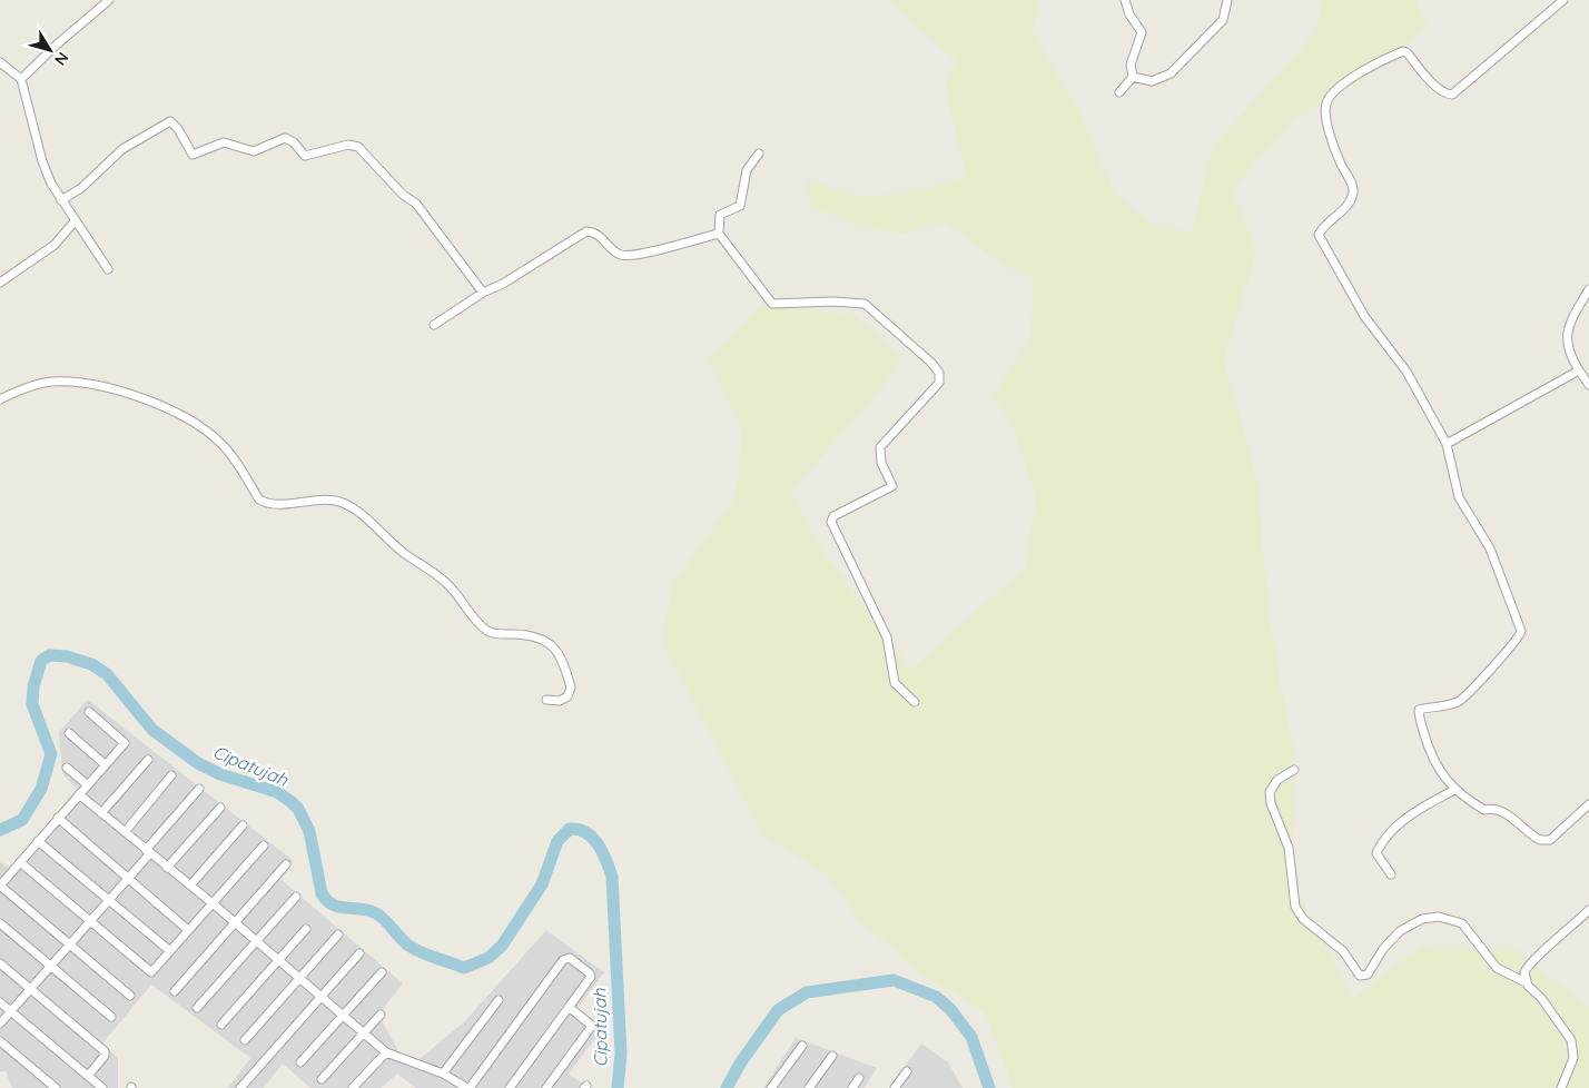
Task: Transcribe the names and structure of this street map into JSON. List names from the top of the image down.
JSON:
{
  "water": ["Cipatujah"],
  "north": "bottom right"
}
